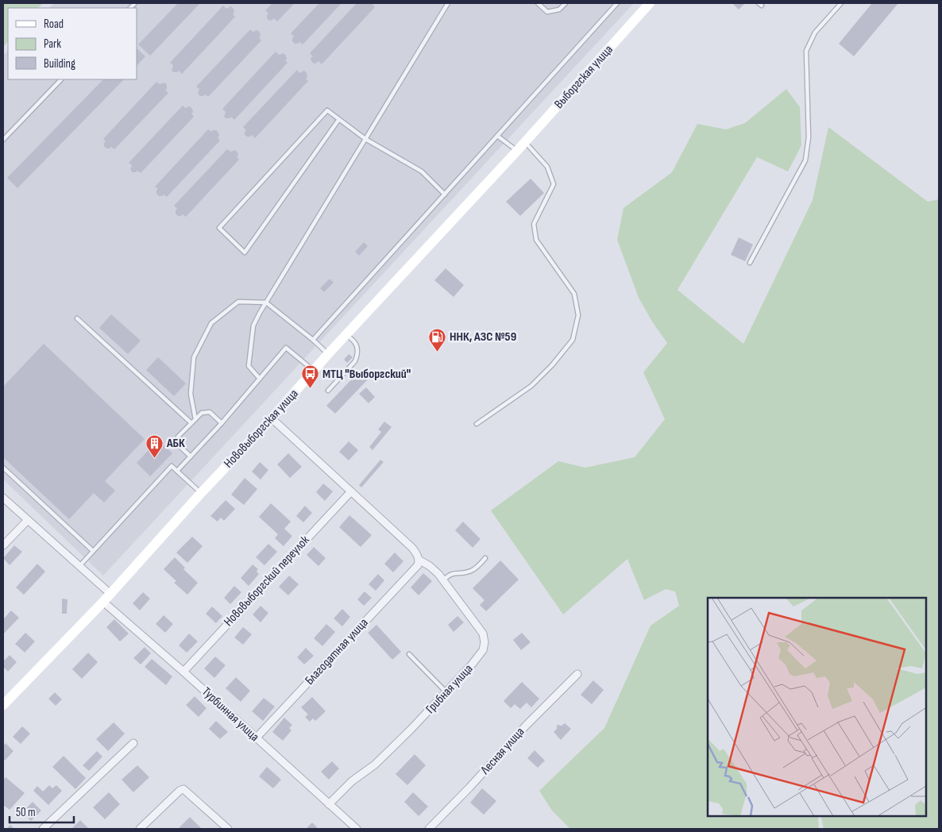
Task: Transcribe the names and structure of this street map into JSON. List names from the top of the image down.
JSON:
{
  "streets": {
    "street": [
      "Выборгская улица",
      "Нововыборгская улица",
      "Нововыборгский переулок",
      "Благодатная улица",
      "Грибная улица",
      "Турбинная улица",
      "Лесная улица"
    ]
  },
  "crossings": [
    ["Выборгская улица", "Нововыборгская улица"],
    ["Нововыборгская улица", "Турбинная улица"],
    ["Нововыборгский переулок", "Турбинная улица"],
    ["Благодатная улица", "Грибная улица"],
    ["Благодатная улица", "Турбинная улица"],
    ["Грибная улица", "Турбинная улица"]
  ],
  "places": {
    "fuel station": ["ННК, АЗС №59"],
    "bus stop": ["МТЦ \"Выборгский\""],
    "building": ["АБК"]
  },
  "legend": ["Road", "Park", "Building"],
  "scale_bar": "50 m"
}
